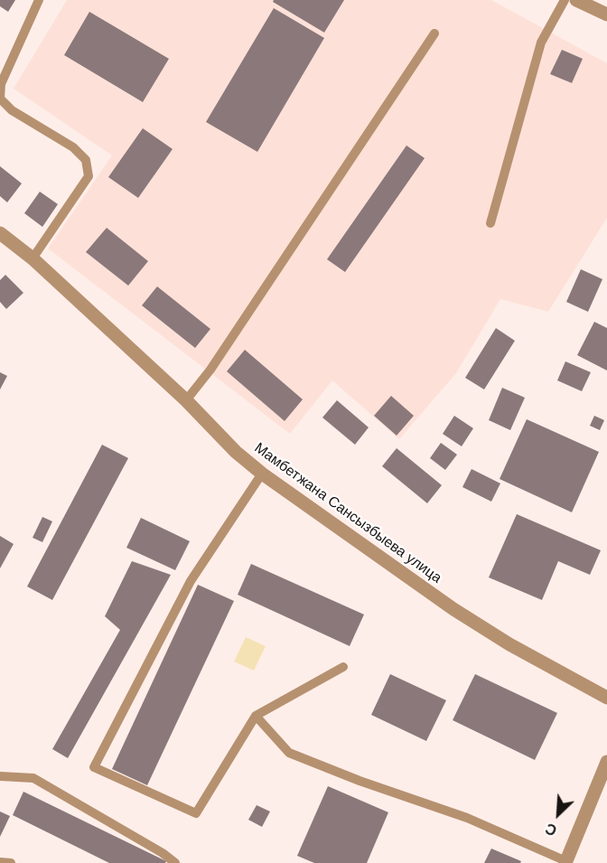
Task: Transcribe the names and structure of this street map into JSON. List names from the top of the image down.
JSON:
{
  "streets": {
    "street": ["Мамбетжана Сансызбыева улица"]
  },
  "north": "bottom left"
}
